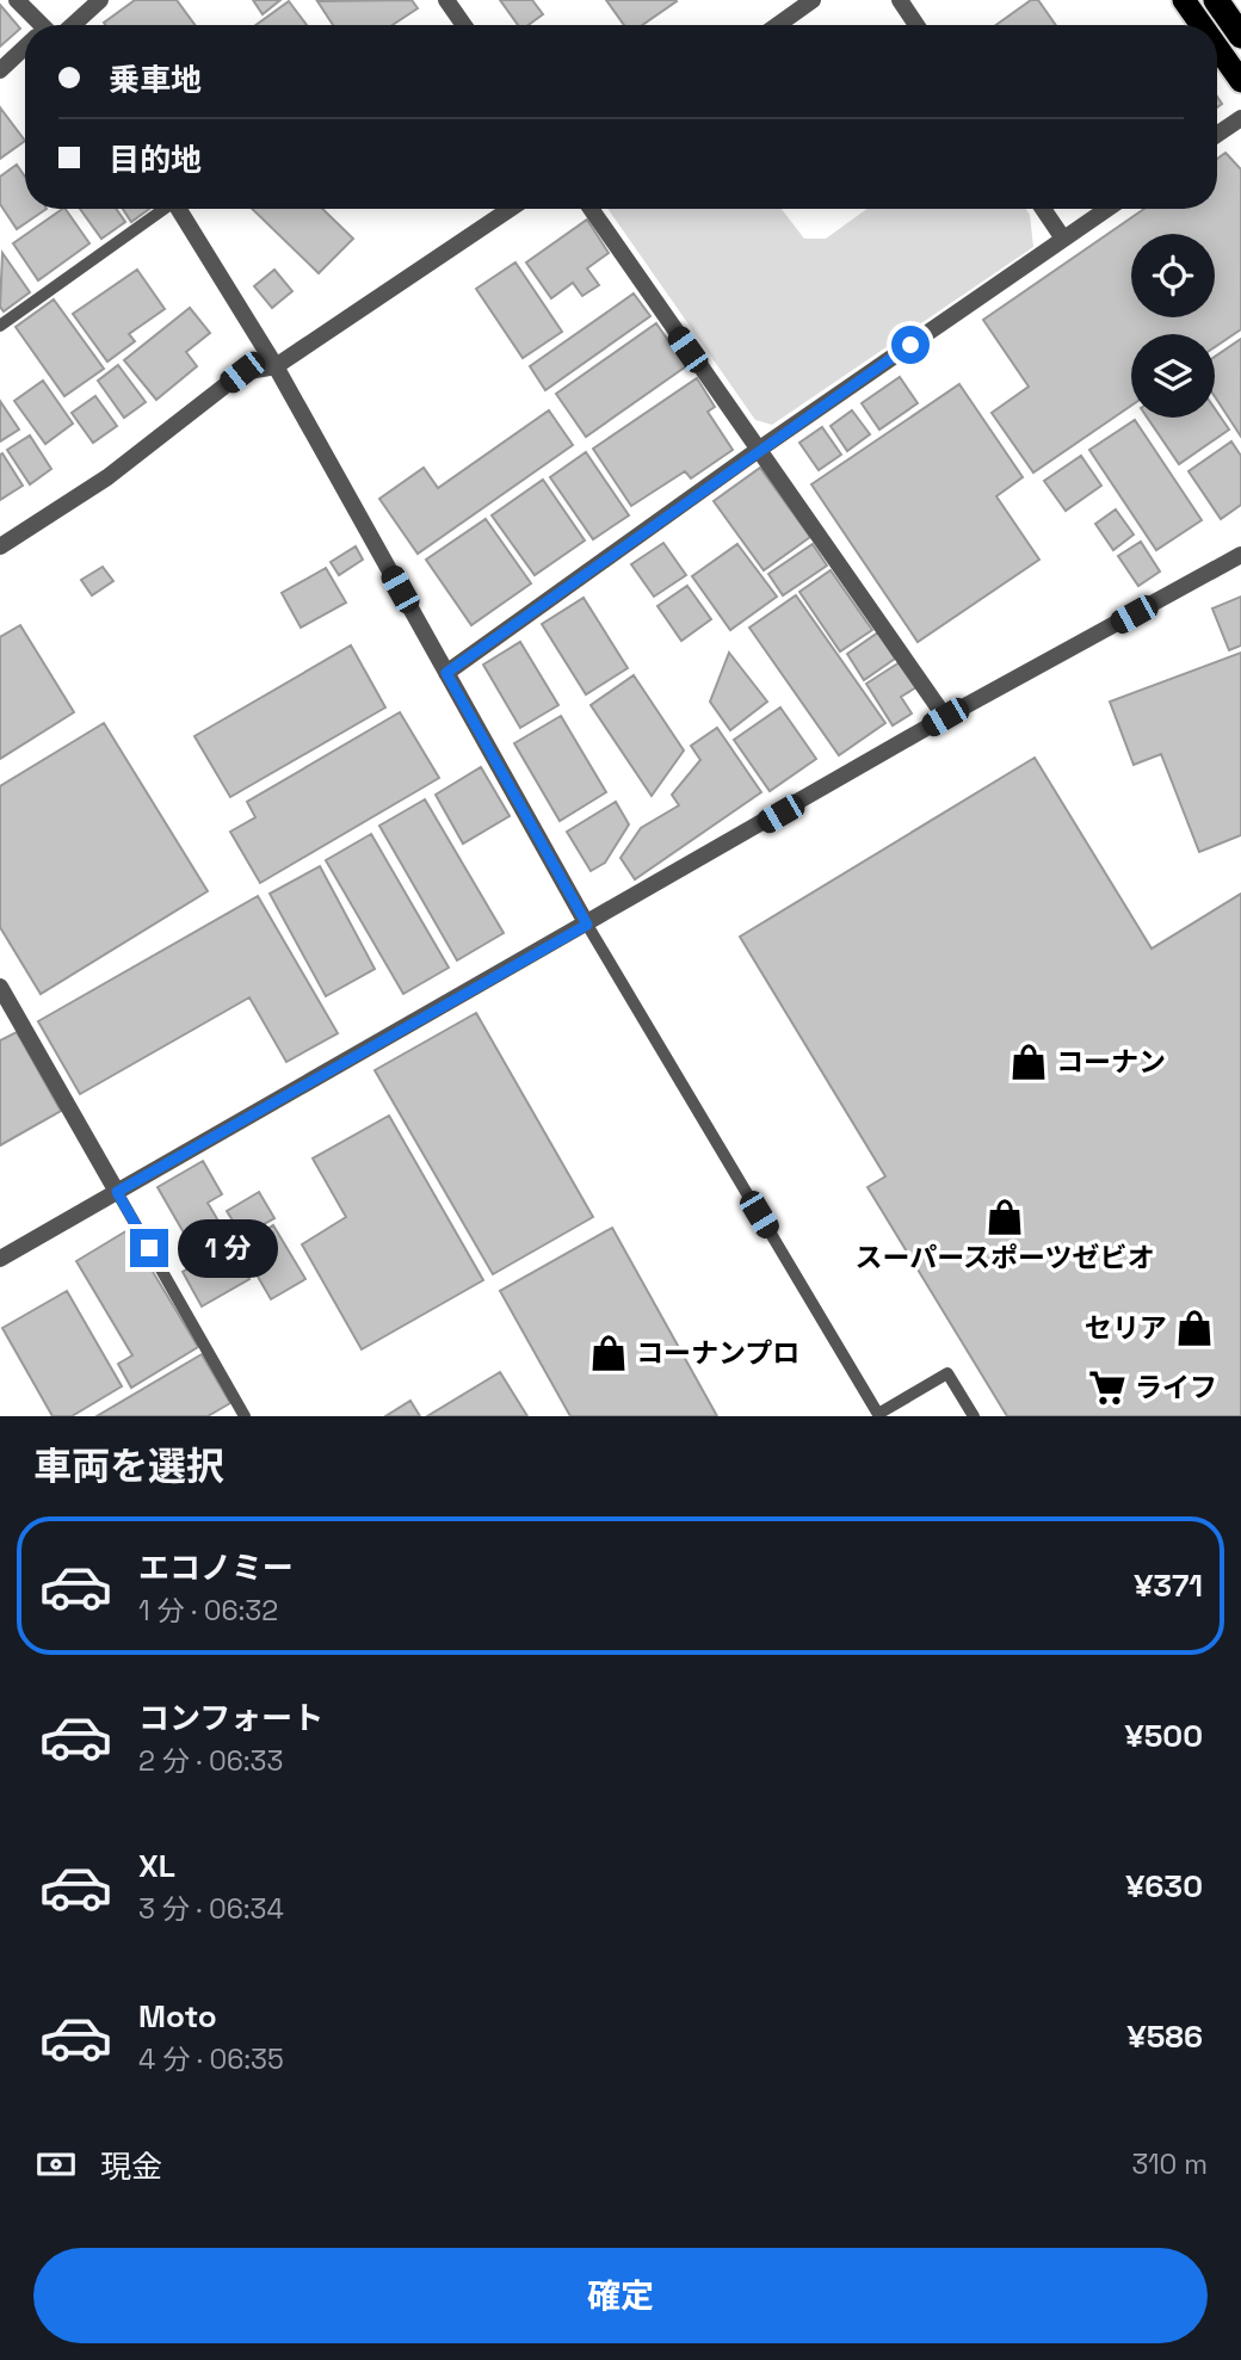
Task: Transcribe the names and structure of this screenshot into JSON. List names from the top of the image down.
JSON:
{
  "places": {
    "shop": [
      "コーナン",
      "スーパースポーツゼビオ",
      "セリア",
      "コーナンプロ"
    ],
    "supermarket": ["ライフ"]
  },
  "page": {
    "banner": ["乗車地", "目的地"],
    "bubble": "1 分",
    "heading": "車両を選択",
    "list": [
      {
        "name": "エコノミー",
        "note": "1 分 · 06:32",
        "value": "¥371"
      },
      {
        "name": "コンフォート",
        "note": "2 分 · 06:33",
        "value": "¥500"
      },
      {
        "name": "XL",
        "note": "3 分 · 06:34",
        "value": "¥630"
      },
      {
        "name": "Moto",
        "note": "4 分 · 06:35",
        "value": "¥586"
      }
    ],
    "pay": ["現金", "310 m"],
    "buttons": "確定"
  }
}
